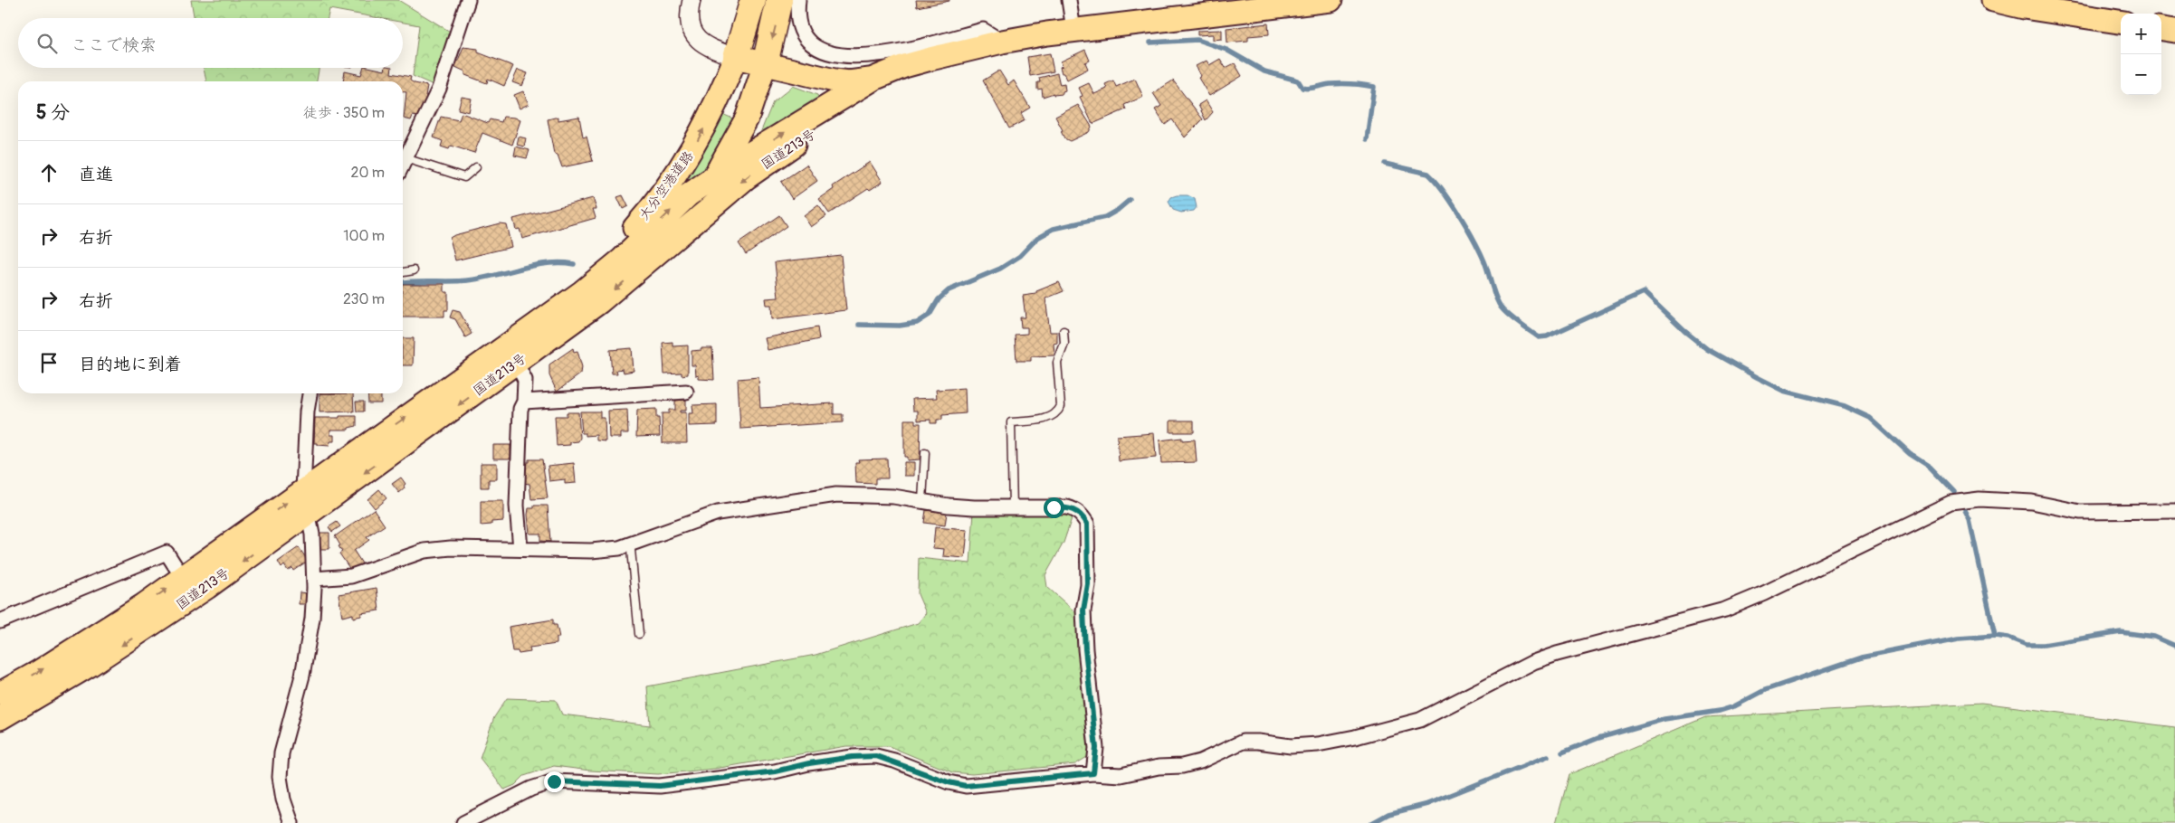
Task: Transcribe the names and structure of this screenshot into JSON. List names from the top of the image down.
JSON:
{
  "streets": {
    "highway": ["国道213号", "大分空港道路"]
  },
  "crossings": [
    ["国道213号", "大分空港道路"]
  ],
  "page": {
    "map_buttons": ["+", "−"],
    "search": "ここで検索",
    "heading": ["5 分", "徒歩 · 350 m"],
    "list": [
      ["直進", "20 m"],
      ["右折", "100 m"],
      ["右折", "230 m"],
      "目的地に到着"
    ]
  }
}
